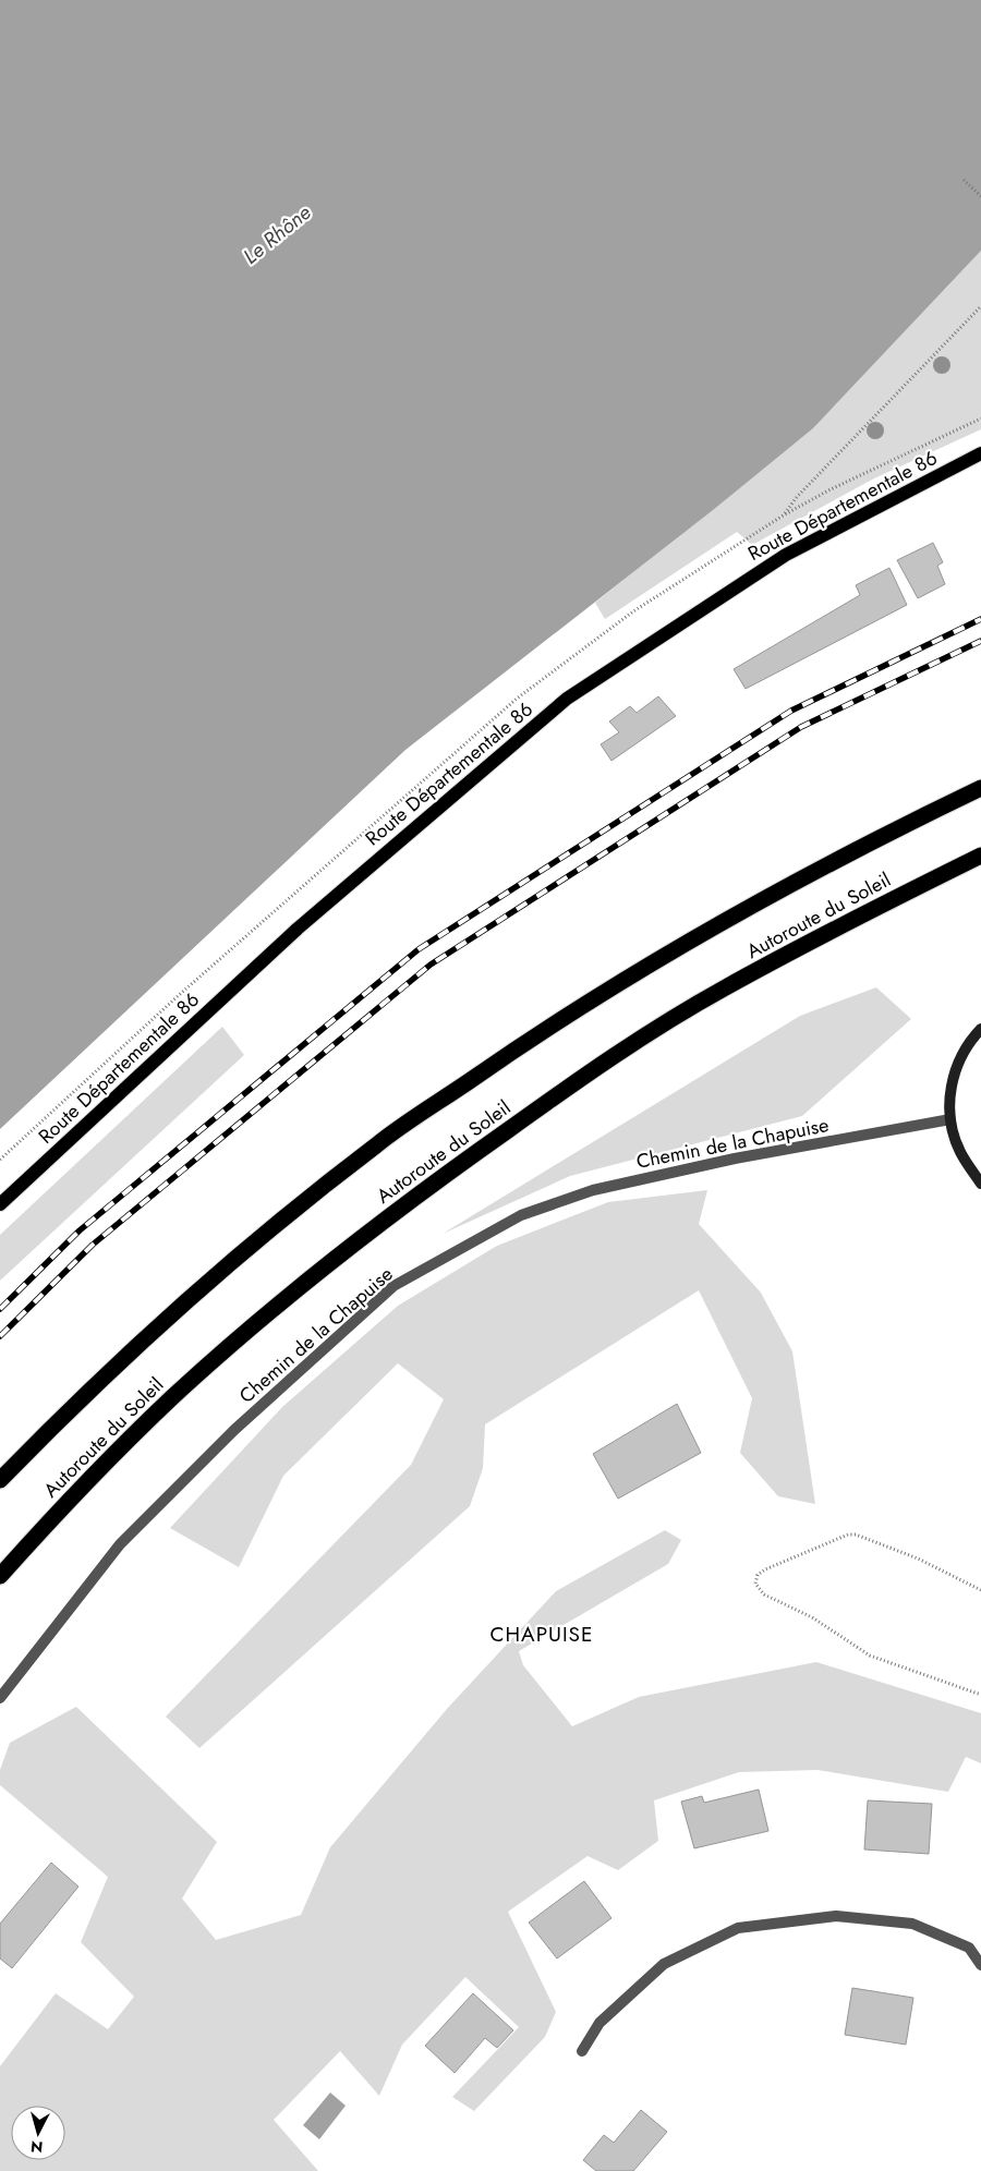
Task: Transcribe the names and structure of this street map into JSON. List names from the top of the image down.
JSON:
{
  "streets": {
    "highway": ["Autoroute du Soleil"],
    "main road": ["Route Départementale 86"],
    "street": ["Chemin de la Chapuise"]
  },
  "districts": ["CHAPUISE"],
  "water": ["Le Rhône"],
  "north": "bottom"
}
